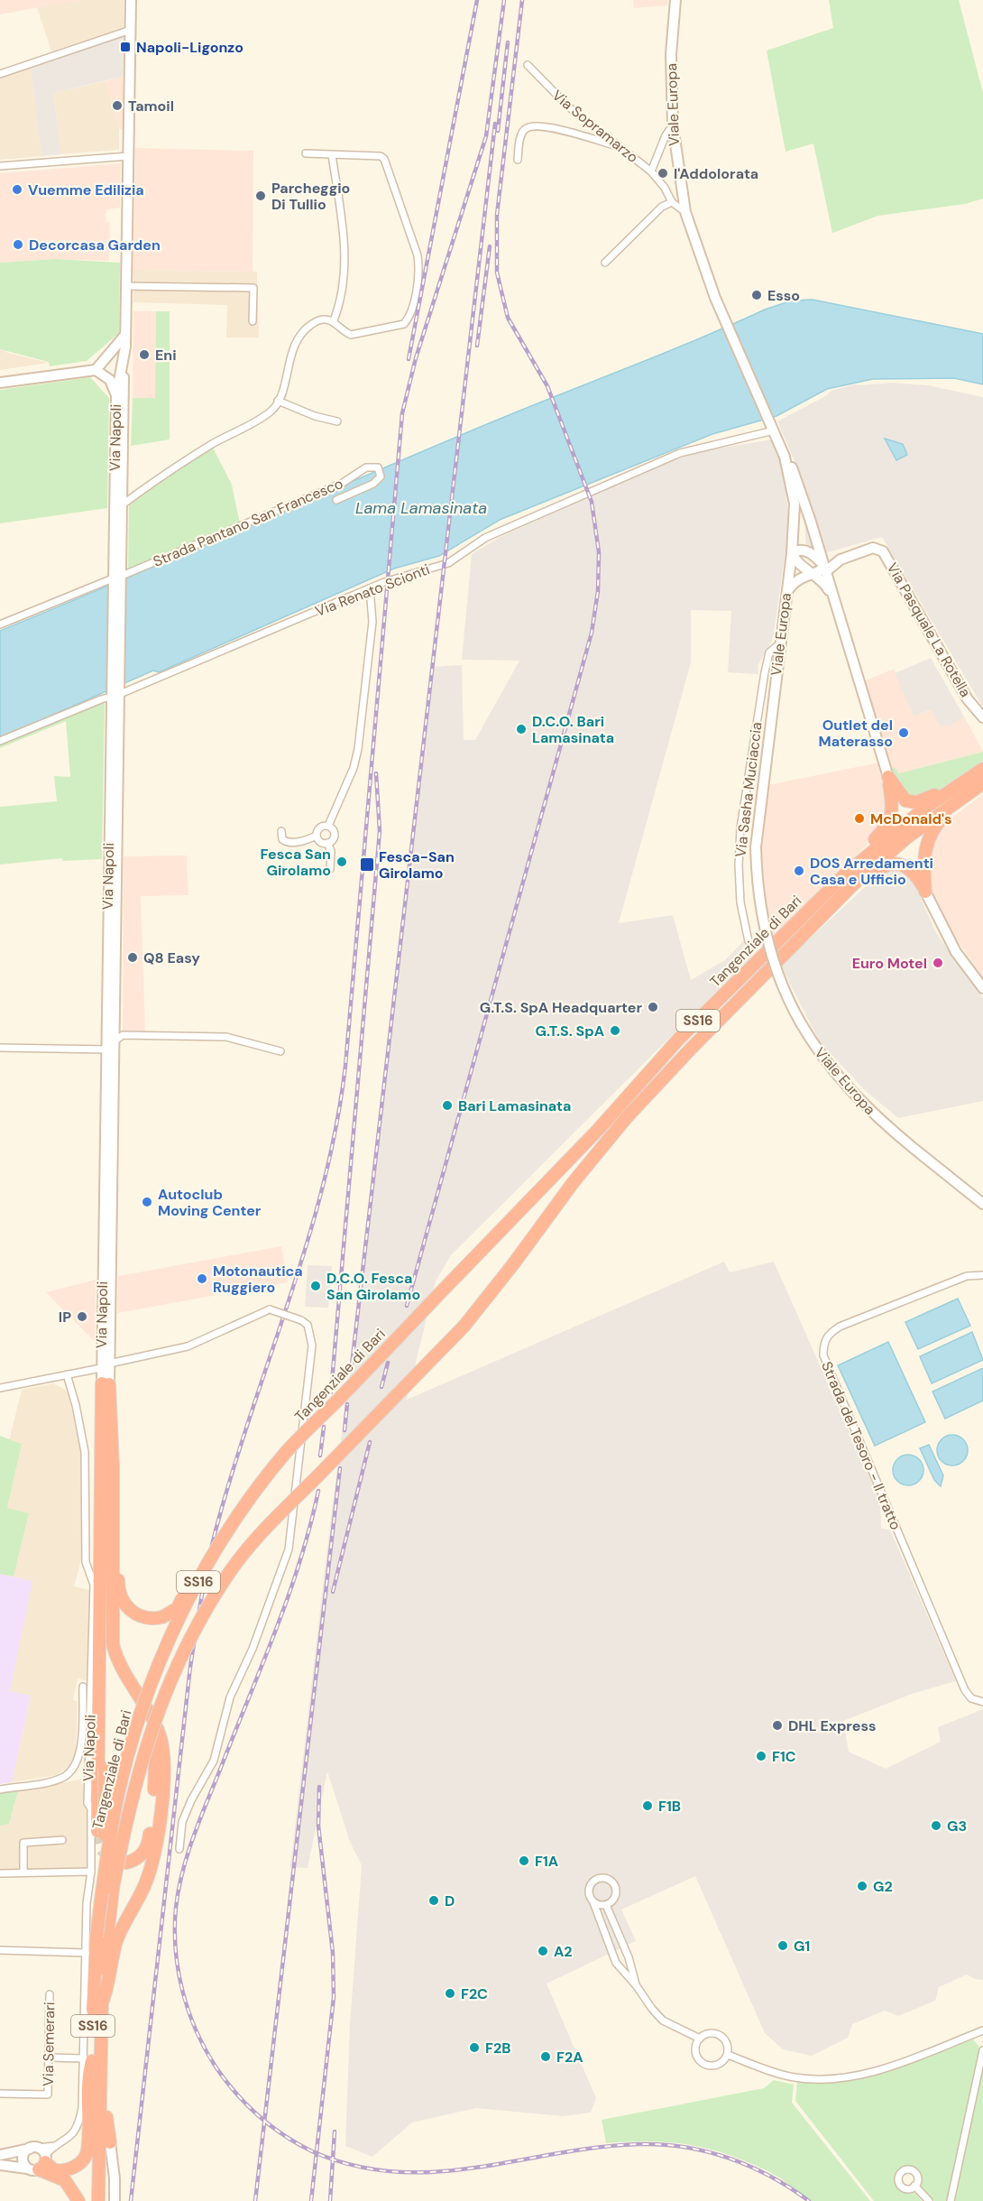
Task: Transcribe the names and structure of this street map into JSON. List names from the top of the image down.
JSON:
{
  "streets": {
    "highway": ["Tangenziale di Bari", "SS16"],
    "main road": ["Viale Europa", "Via Napoli", "Via Pasquale La Rotella"],
    "street": [
      "Via Sopramarzo",
      "Strada Pantano San Francesco",
      "Via Renato Scionti",
      "Via Sasha Muciaccia",
      "Strada del Tesoro - II tratto",
      "Via Semerari"
    ]
  },
  "crossings": [
    ["Viale Europa", "Via Sopramarzo"],
    ["Viale Europa", "Via Renato Scionti"],
    ["Viale Europa", "Via Pasquale La Rotella"],
    ["Viale Europa", "Via Sasha Muciaccia"],
    ["Via Napoli", "Strada Pantano San Francesco"],
    ["Via Napoli", "Via Renato Scionti"],
    ["Via Napoli", "Tangenziale di Bari"]
  ],
  "water": ["Lama Lamasinata"],
  "places": {
    "transit": ["Napoli-Ligonzo", "Fesca-San Girolamo"],
    "other": [
      "Tamoil",
      "l'Addolorata",
      "Vuemme Edilizia",
      "Parcheggio Di Tullio",
      "Decorcasa Garden",
      "Esso",
      "Eni",
      "D.C.O. Bari Lamasinata",
      "Outlet del Materasso",
      "McDonald's",
      "Fesca San Girolamo",
      "DOS Arredamenti Casa e Ufficio",
      "Q8 Easy",
      "Euro Motel",
      "G.T.S. SpA Headquarter",
      "G.T.S. SpA",
      "Bari Lamasinata",
      "Autoclub Moving Center",
      "Motonautica Ruggiero",
      "D.C.O. Fesca San Girolamo",
      "IP",
      "DHL Express",
      "F1C",
      "F1B",
      "G3",
      "F1A",
      "G2",
      "D",
      "G1",
      "A2",
      "F2C",
      "F2B",
      "F2A"
    ]
  }
}
